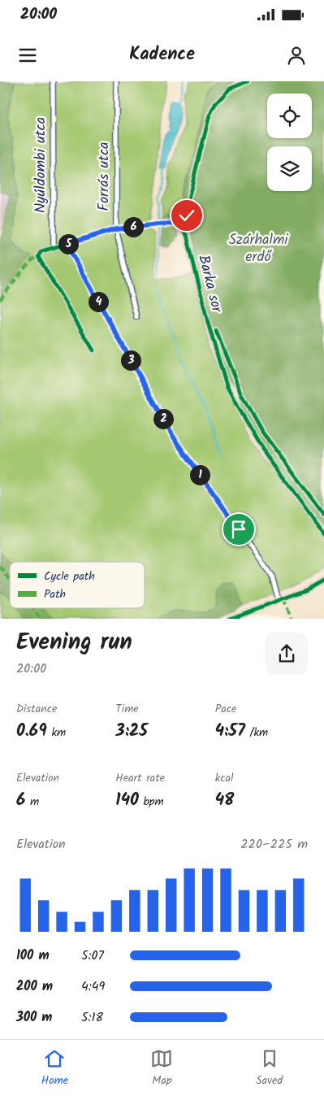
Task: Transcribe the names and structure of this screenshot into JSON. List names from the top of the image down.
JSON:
{
  "streets": {
    "street": ["Nyúldombi utca", "Forrás utca", "Barka sor"]
  },
  "crossings": [
    ["Forrás utca", "Barka sor"]
  ],
  "parks": ["Szárhalmi erdő"],
  "legend": ["Cycle path", "Path"],
  "page": {
    "status": "20:00",
    "header": "Kadence",
    "pins": [
      "6",
      "5",
      "4",
      "3",
      "2",
      "1"
    ],
    "heading": ["Evening run", "20:00"],
    "stats": [
      ["Distance", "0.69 km"],
      ["Time", "3:25"],
      ["Pace", "4:57 /km"],
      ["Elevation", "6 m"],
      ["Heart rate", "140 bpm"],
      ["kcal", "48"]
    ],
    "chart": ["Elevation", "220–225 m"],
    "list": [
      {
        "name": "100 m",
        "note": "5:07"
      },
      {
        "name": "200 m",
        "note": "4:49"
      },
      {
        "name": "300 m",
        "note": "5:18"
      }
    ],
    "tabs": ["Home", "Map", "Saved"]
  }
}
